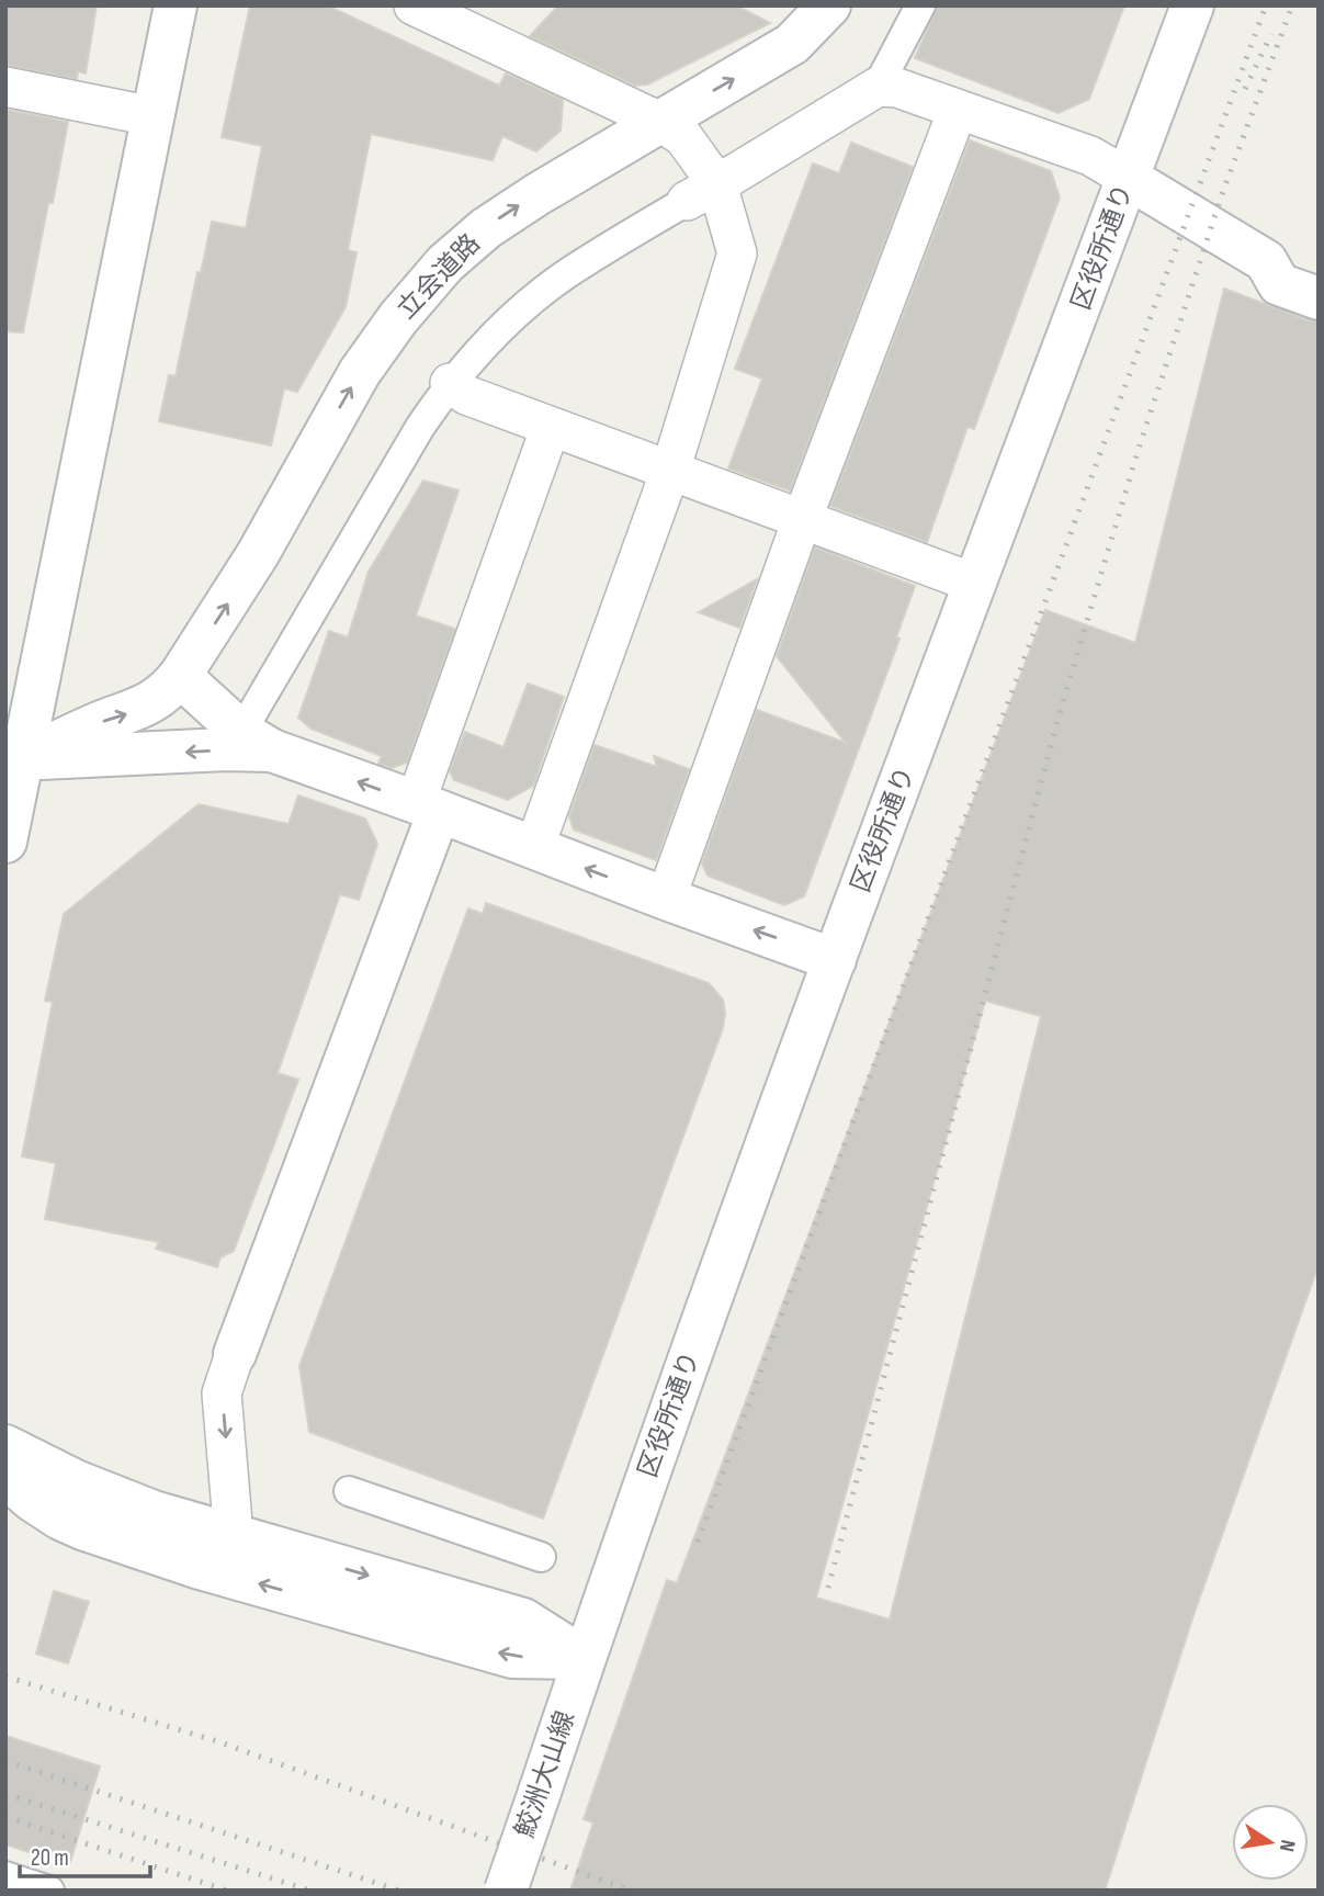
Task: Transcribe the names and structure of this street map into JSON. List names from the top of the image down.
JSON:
{
  "streets": {
    "street": ["区役所通り", "立会道路", "鮫洲大山線"]
  },
  "crossings": [
    ["区役所通り", "鮫洲大山線"]
  ],
  "scale_bar": "20 m",
  "north": "right"
}
